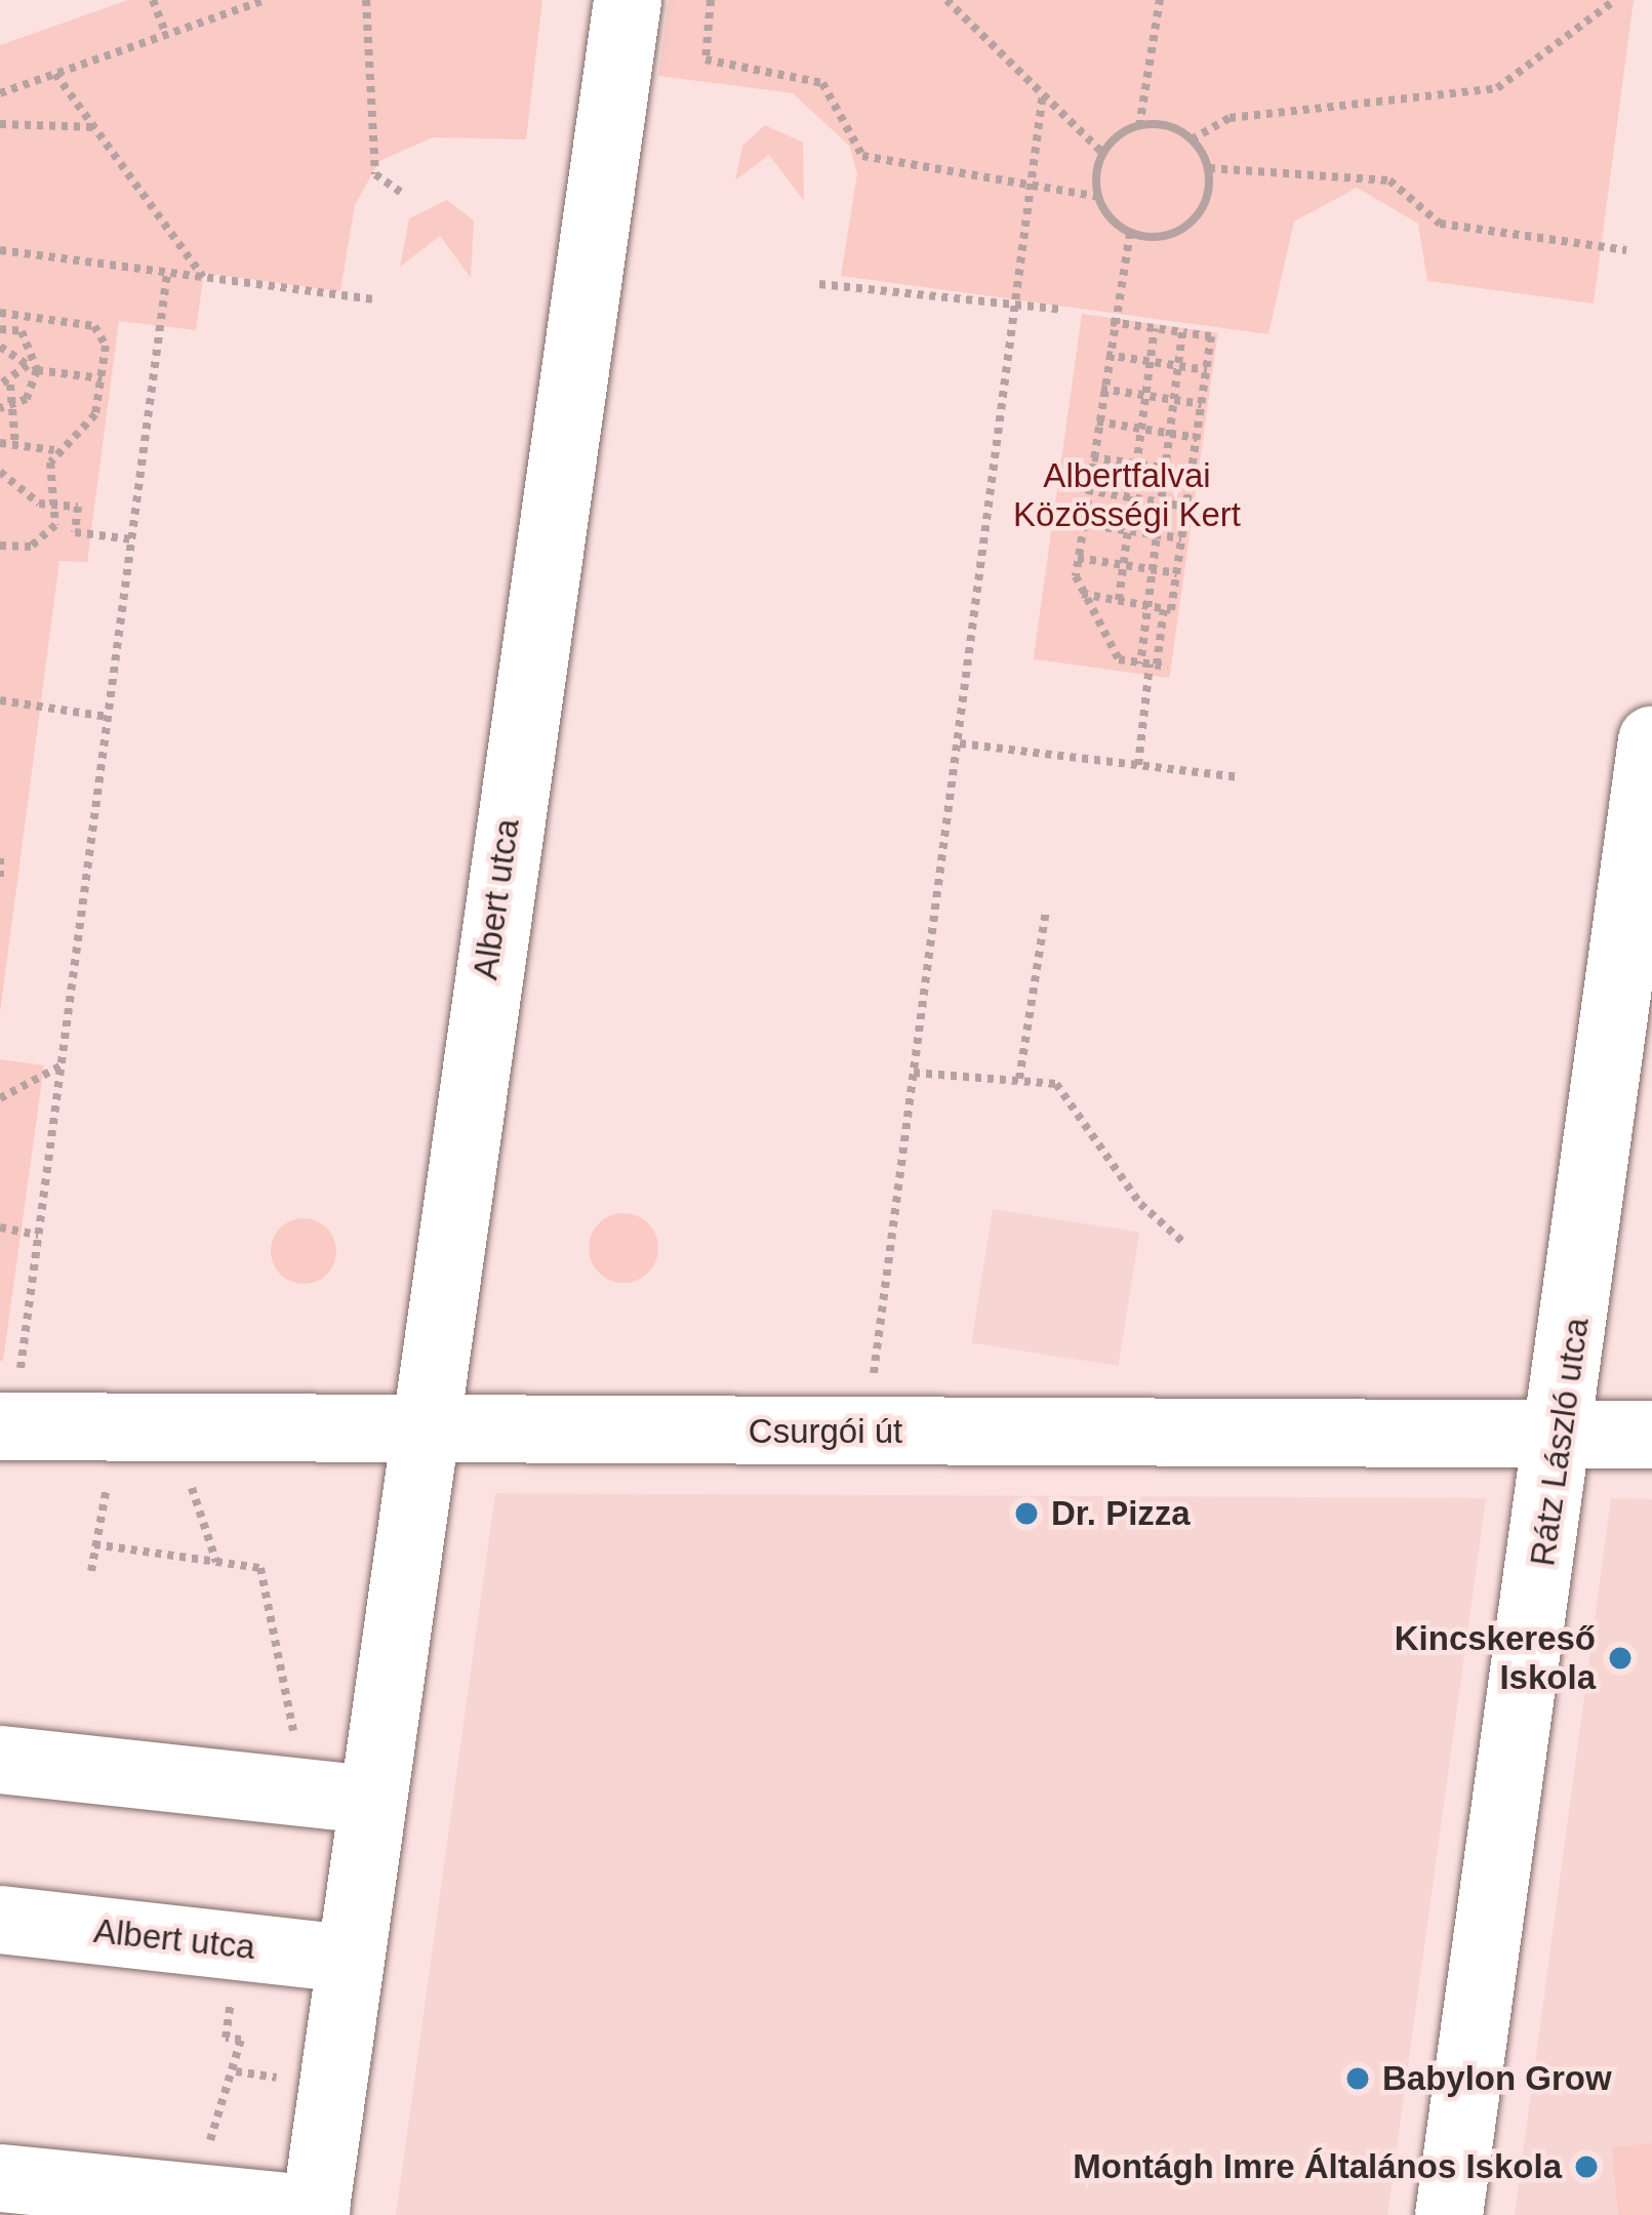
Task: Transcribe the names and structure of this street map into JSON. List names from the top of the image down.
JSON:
{
  "streets": {
    "street": ["Albert utca", "Csurgói út", "Rátz László utca"]
  },
  "crossings": [
    ["Albert utca", "Csurgói út"],
    ["Csurgói út", "Rátz László utca"]
  ],
  "parks": ["Albertfalvai Közösségi Kert"],
  "places": [
    "Dr. Pizza",
    "Kincskereső Iskola",
    "Babylon Grow",
    "Montágh Imre Általános Iskola"
  ]
}
